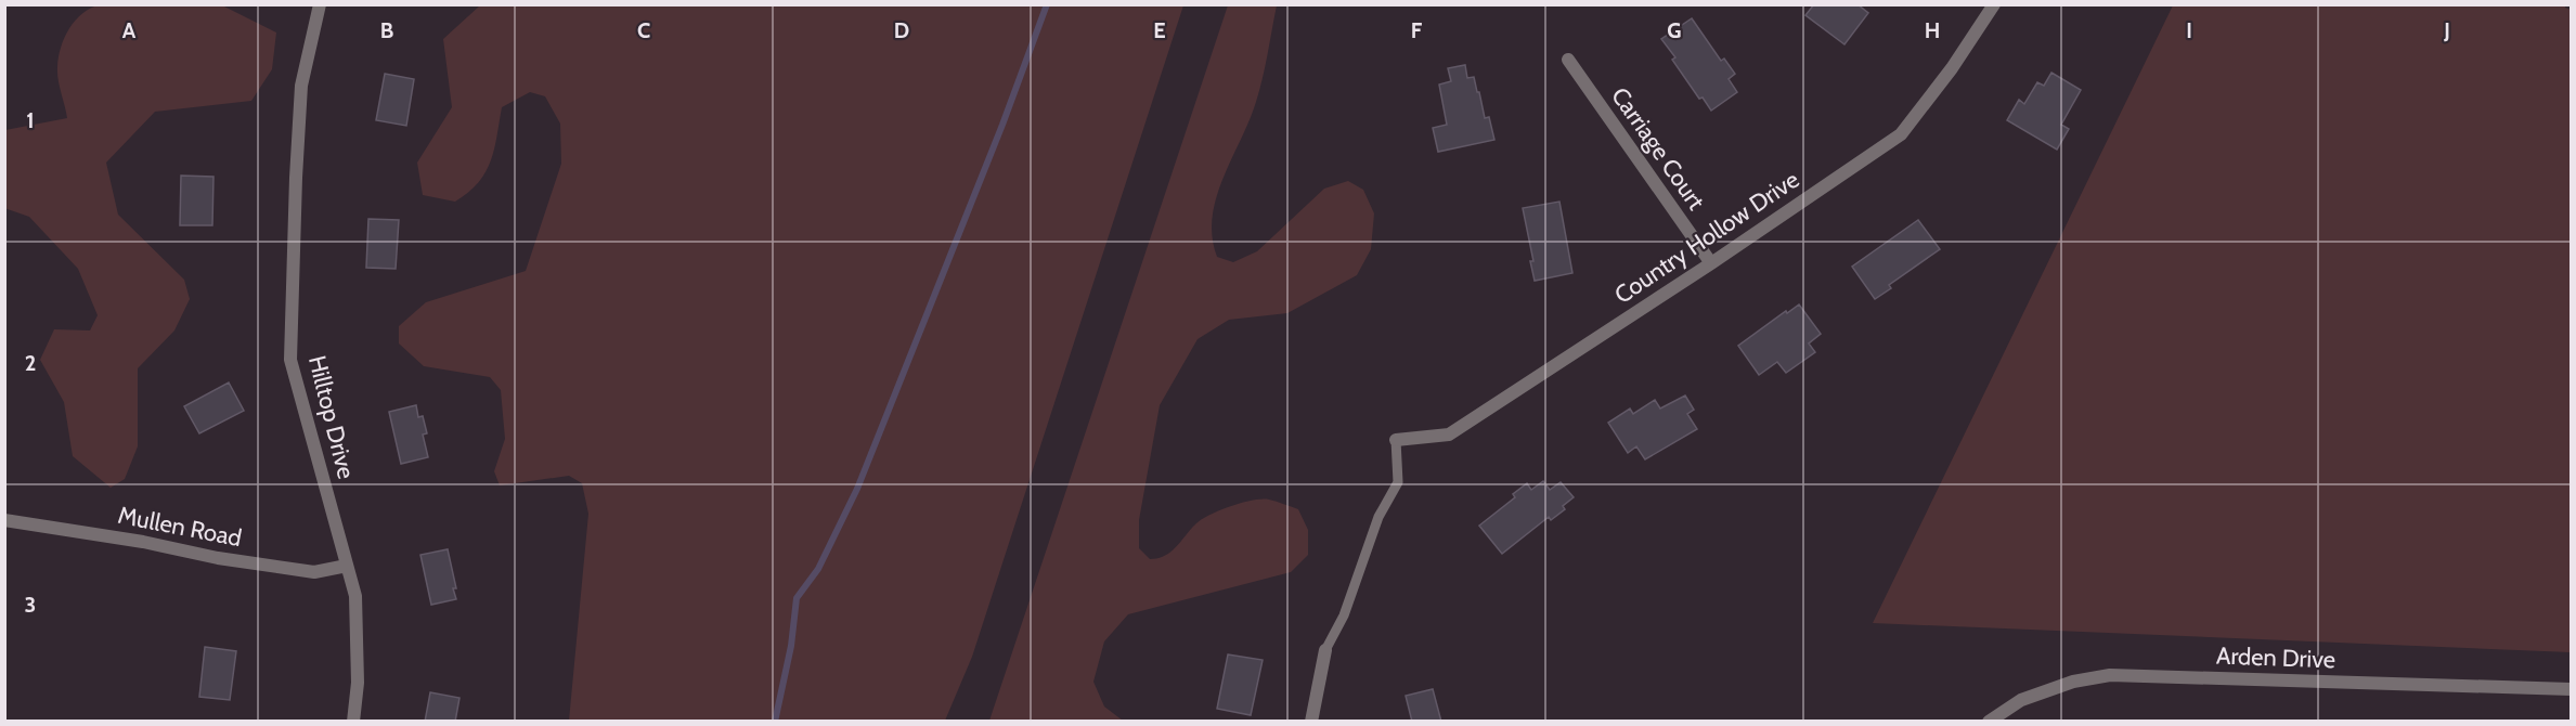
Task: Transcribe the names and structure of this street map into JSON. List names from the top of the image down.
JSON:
{
  "streets": {
    "street": [
      "Carriage Court",
      "Country Hollow Drive",
      "Hilltop Drive",
      "Mullen Road",
      "Arden Drive"
    ]
  },
  "crossings": [
    ["Carriage Court", "Country Hollow Drive"],
    ["Hilltop Drive", "Mullen Road"]
  ],
  "grid": {
    "columns": [
      "A",
      "B",
      "C",
      "D",
      "E",
      "F",
      "G",
      "H",
      "I",
      "J"
    ],
    "rows": ["1", "2", "3"]
  }
}
